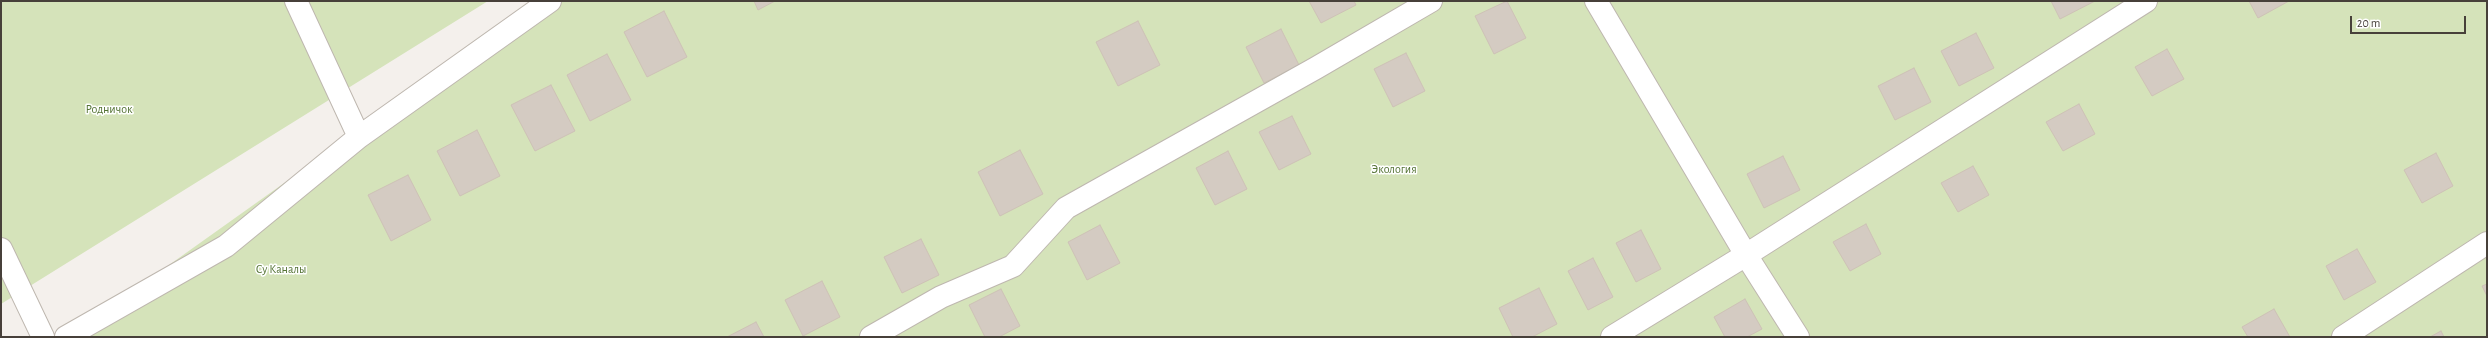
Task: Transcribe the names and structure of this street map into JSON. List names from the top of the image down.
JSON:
{
  "parks": ["Родничок", "Экология", "Су Каналы"],
  "scale_bar": "20 m"
}
